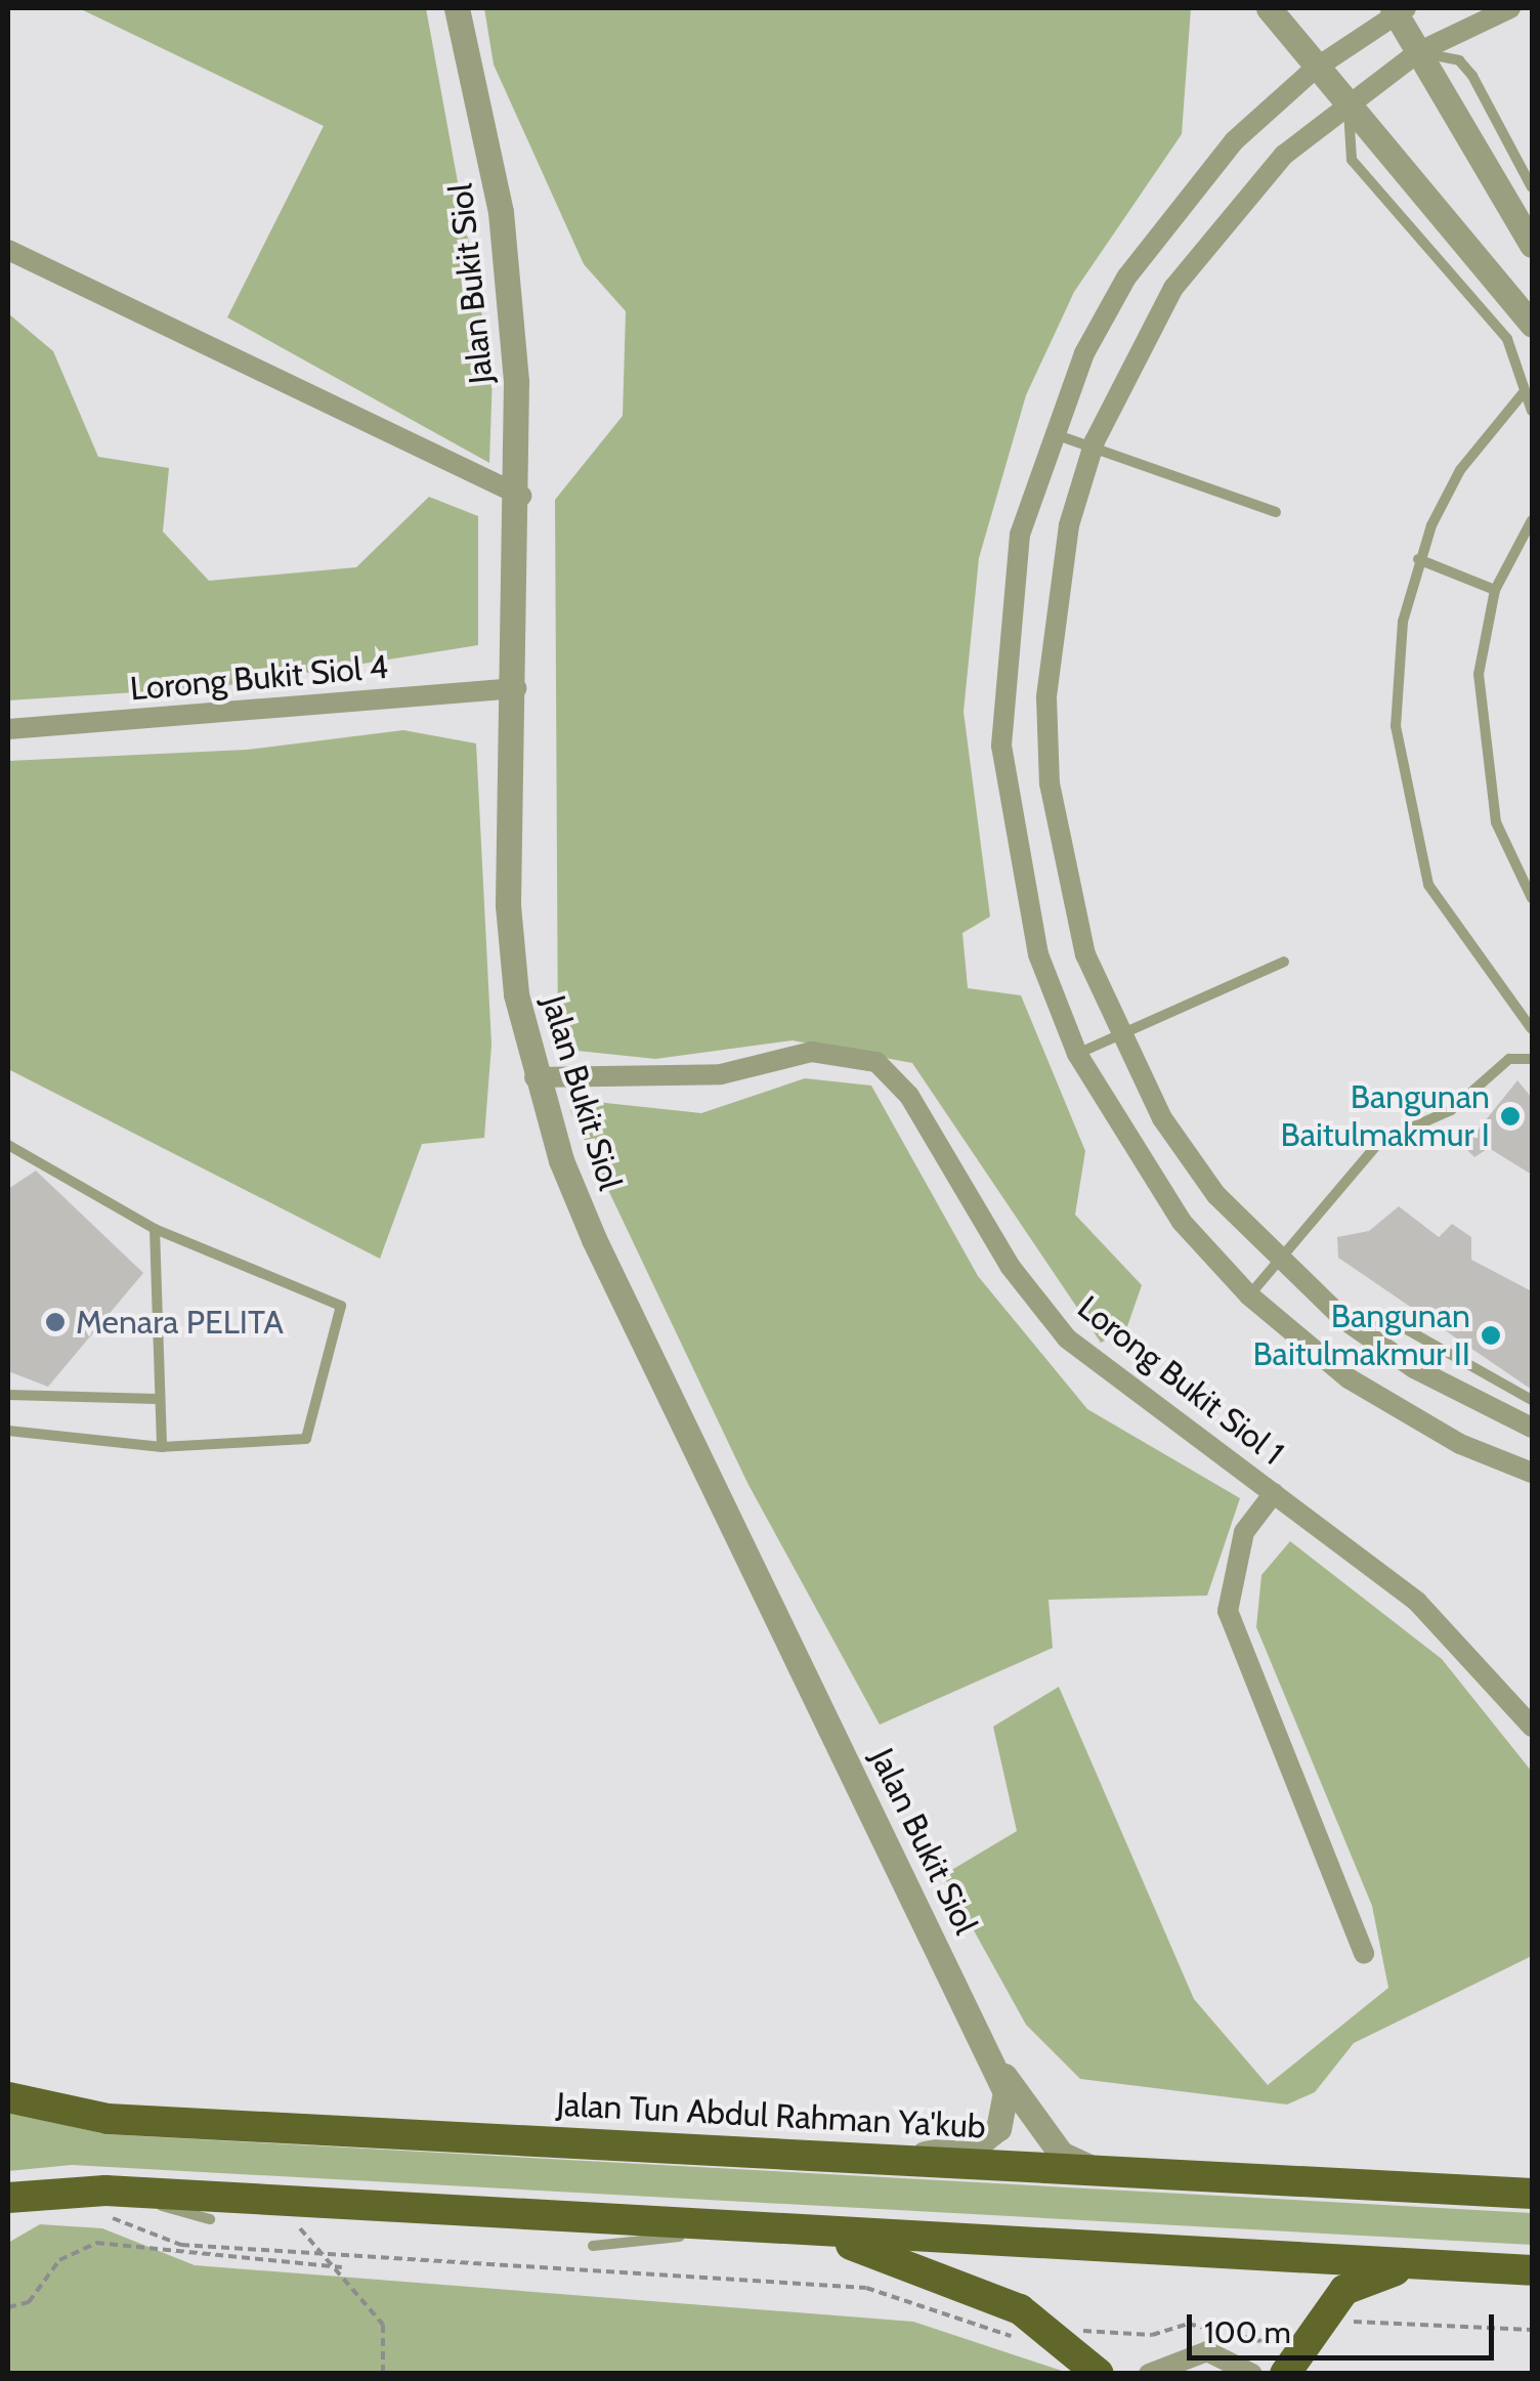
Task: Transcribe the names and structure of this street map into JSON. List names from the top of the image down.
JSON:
{
  "streets": {
    "main road": ["Jalan Tun Abdul Rahman Ya'kub"],
    "street": ["Jalan Bukit Siol", "Lorong Bukit Siol 4", "Lorong Bukit Siol 1"]
  },
  "crossings": [
    ["Jalan Bukit Siol", "Lorong Bukit Siol 4"],
    ["Jalan Bukit Siol", "Lorong Bukit Siol 1"]
  ],
  "places": ["Bangunan Baitulmakmur I", "Menara PELITA", "Bangunan Baitulmakmur II"],
  "scale_bar": "100 m"
}
